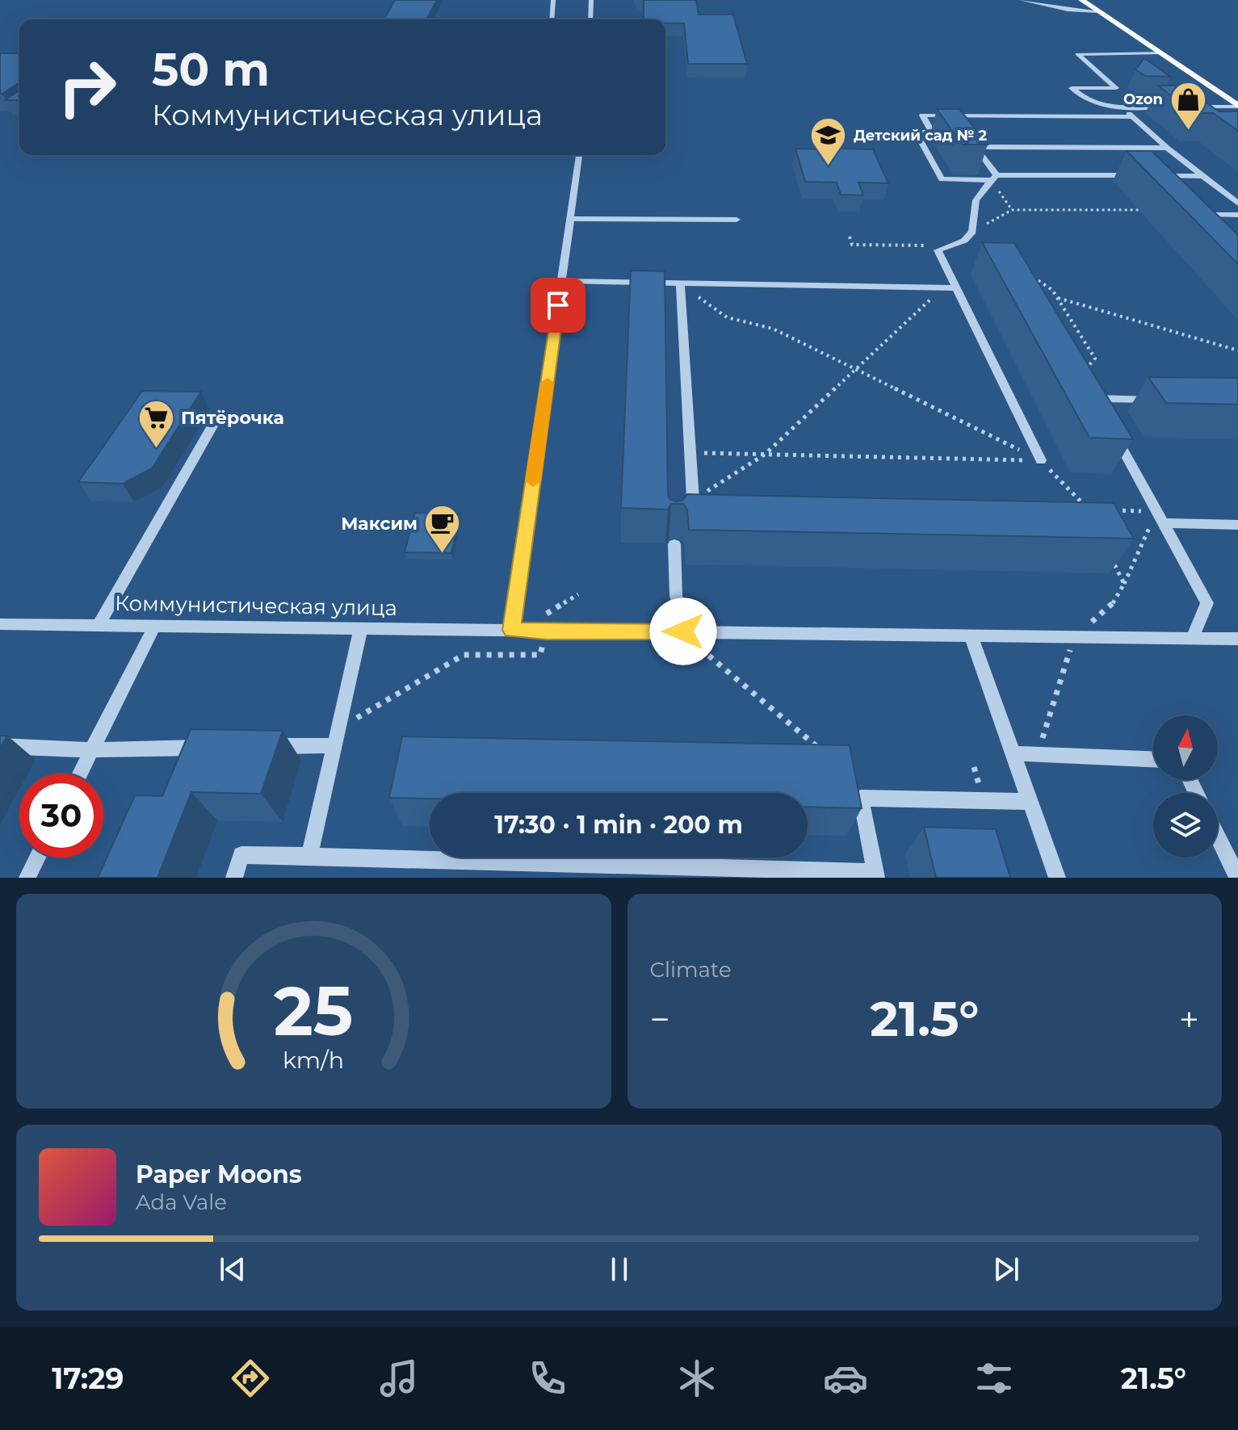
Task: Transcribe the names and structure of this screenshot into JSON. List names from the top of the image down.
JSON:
{
  "streets": {
    "street": ["Коммунистическая улица"]
  },
  "places": {
    "shop": ["Ozon"],
    "school or university": ["Детский сад № 2"],
    "supermarket": ["Пятёрочка"],
    "cafe": ["Максим"]
  },
  "north": "top",
  "page": {
    "turn": ["50 m", "Коммунистическая улица"],
    "limit": "30",
    "trip": "17:30 · 1 min · 200 m",
    "tile": "Climate",
    "heat": ["−", "21.5°", "+"],
    "song": ["Paper Moons", "Ada Vale"],
    "tabs": ["17:29", "21.5°"],
    "gauge": ["25", "km/h"]
  }
}
